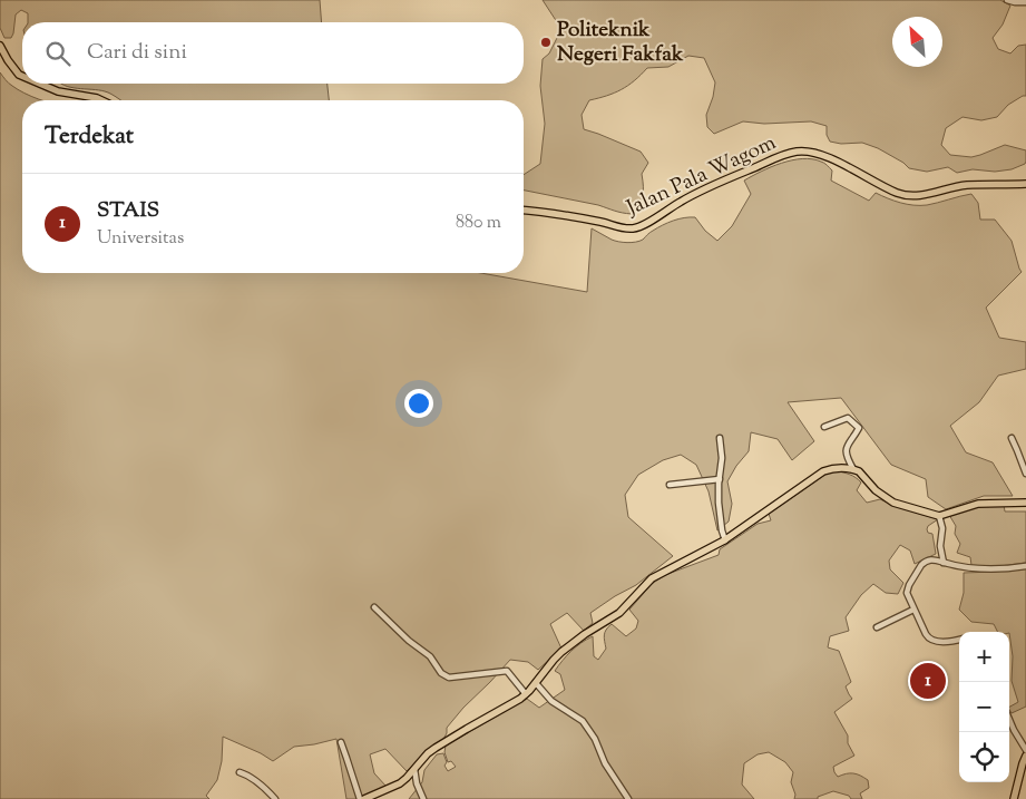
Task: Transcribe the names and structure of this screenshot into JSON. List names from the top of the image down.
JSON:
{
  "streets": {
    "main road": ["Jalan Pala Wagom"]
  },
  "places": ["Politeknik Negeri Fakfak"],
  "north": "top left",
  "page": {
    "search": "Cari di sini",
    "heading": "Terdekat",
    "list": [
      {
        "mark": "1",
        "name": "STAIS",
        "note": "Universitas",
        "value": "880 m"
      }
    ],
    "map_buttons": ["+", "−"],
    "pins": "1"
  }
}
